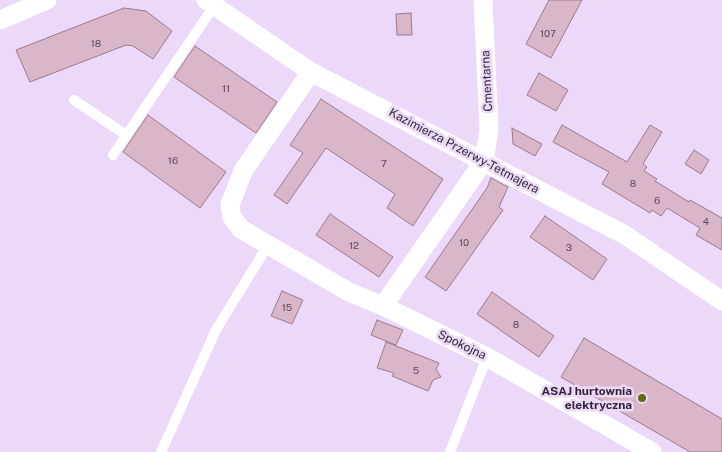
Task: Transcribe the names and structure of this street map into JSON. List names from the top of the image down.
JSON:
{
  "streets": {
    "street": ["Cmentarna", "Kazimierza Przerwy-Tetmajera", "Spokojna"]
  },
  "crossings": [
    ["Cmentarna", "Kazimierza Przerwy-Tetmajera"],
    ["Kazimierza Przerwy-Tetmajera", "Spokojna"]
  ],
  "places": ["ASAJ hurtownia elektryczna"],
  "house_numbers": [
    "107",
    "18",
    "11",
    "16",
    "7",
    "8",
    "6",
    "4",
    "10",
    "12",
    "3",
    "15",
    "8",
    "5"
  ]
}
